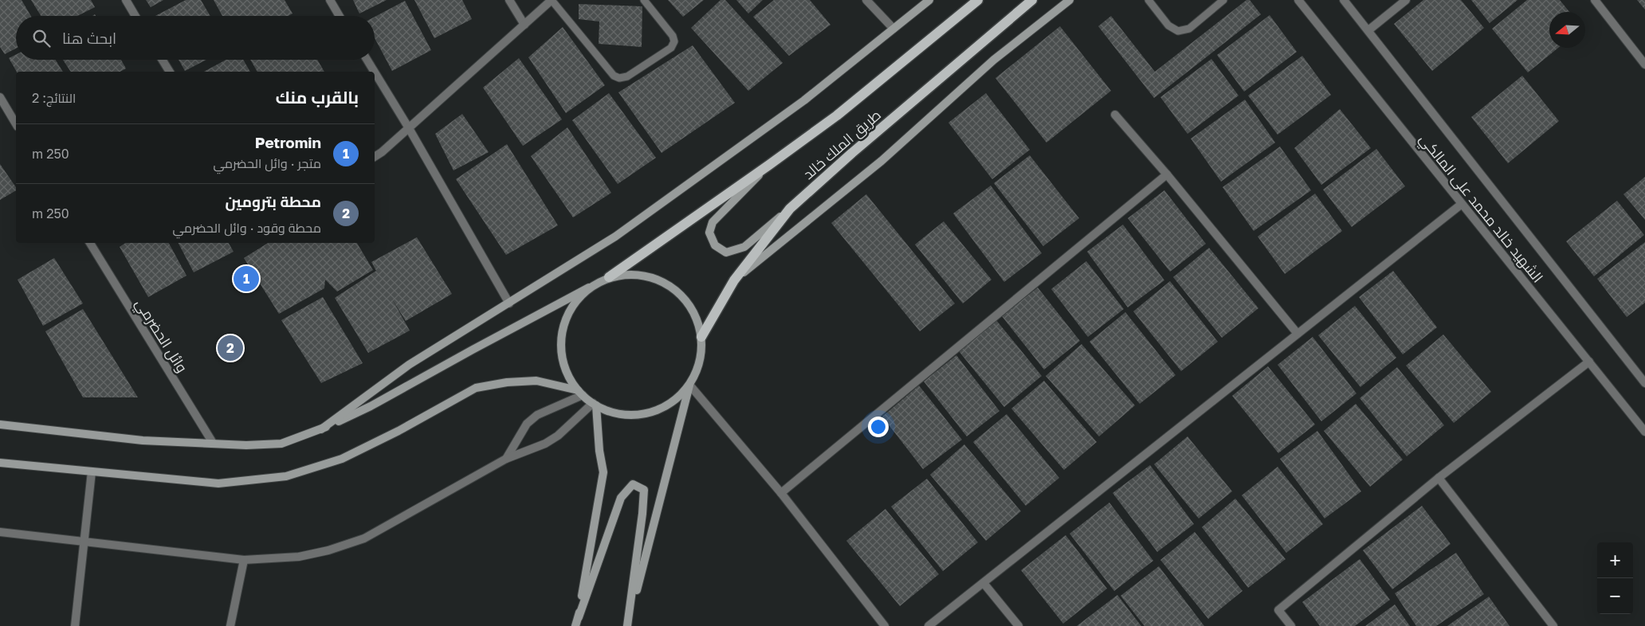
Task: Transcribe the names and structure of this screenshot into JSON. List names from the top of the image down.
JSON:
{
  "streets": {
    "main road": ["طريق الملك خالد"],
    "street": ["الشهيد خالد محمد على المالكي", "وائل الحضرمي"]
  },
  "north": "left",
  "page": {
    "search": "ابحث هنا",
    "heading": ["بالقرب منك", "النتائج: 2"],
    "list": [
      {
        "mark": "1",
        "name": "Petromin",
        "note": "متجر · وائل الحضرمي",
        "value": "250 m"
      },
      {
        "mark": "2",
        "name": "محطة بترومين",
        "note": "محطة وقود · وائل الحضرمي",
        "value": "250 m"
      }
    ],
    "pins": ["1", "2"],
    "map_buttons": ["+", "−"]
  }
}
